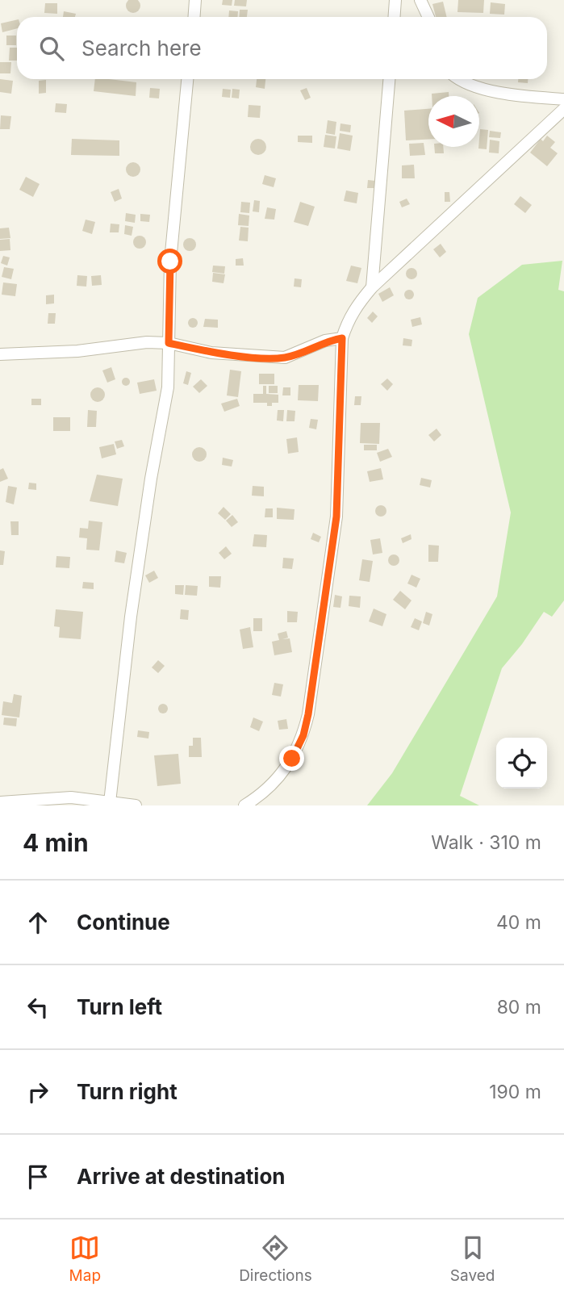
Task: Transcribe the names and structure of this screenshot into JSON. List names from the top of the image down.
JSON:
{
  "north": "left",
  "page": {
    "search": "Search here",
    "heading": ["4 min", "Walk · 310 m"],
    "list": [
      ["Continue", "40 m"],
      ["Turn left", "80 m"],
      ["Turn right", "190 m"],
      "Arrive at destination"
    ],
    "nav": ["Map", "Directions", "Saved"]
  }
}
